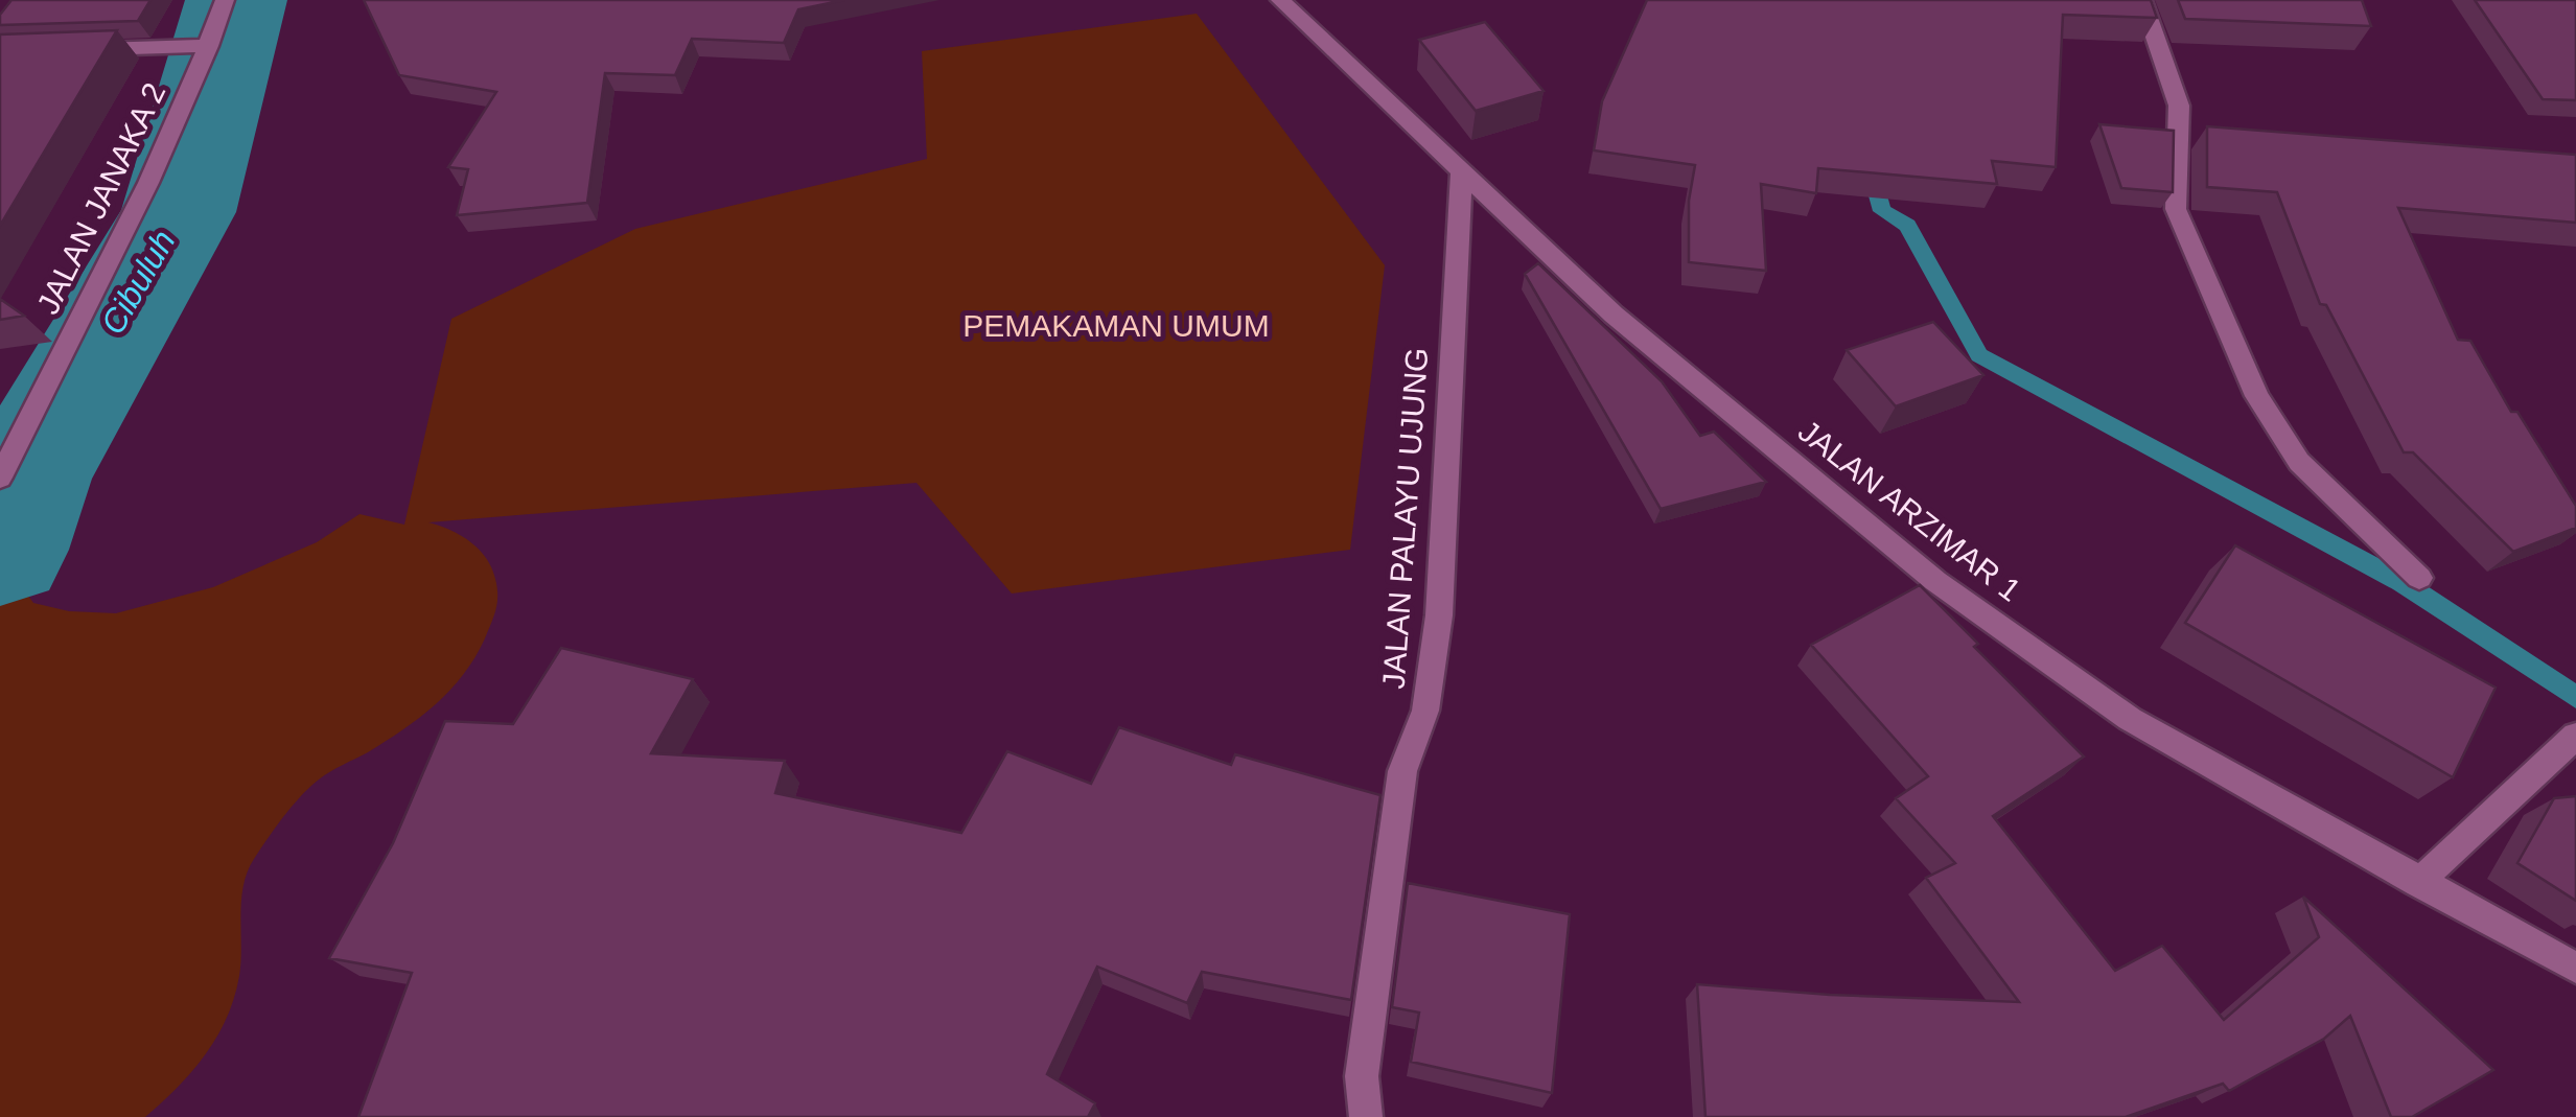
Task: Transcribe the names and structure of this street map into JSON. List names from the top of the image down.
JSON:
{
  "streets": {
    "street": ["JALAN JANAKA 2", "JALAN ARZIMAR 1", "JALAN PALAYU UJUNG"]
  },
  "crossings": [
    ["JALAN ARZIMAR 1", "JALAN PALAYU UJUNG"]
  ],
  "water": ["Cibuluh"],
  "parks": ["PEMAKAMAN UMUM"]
}
